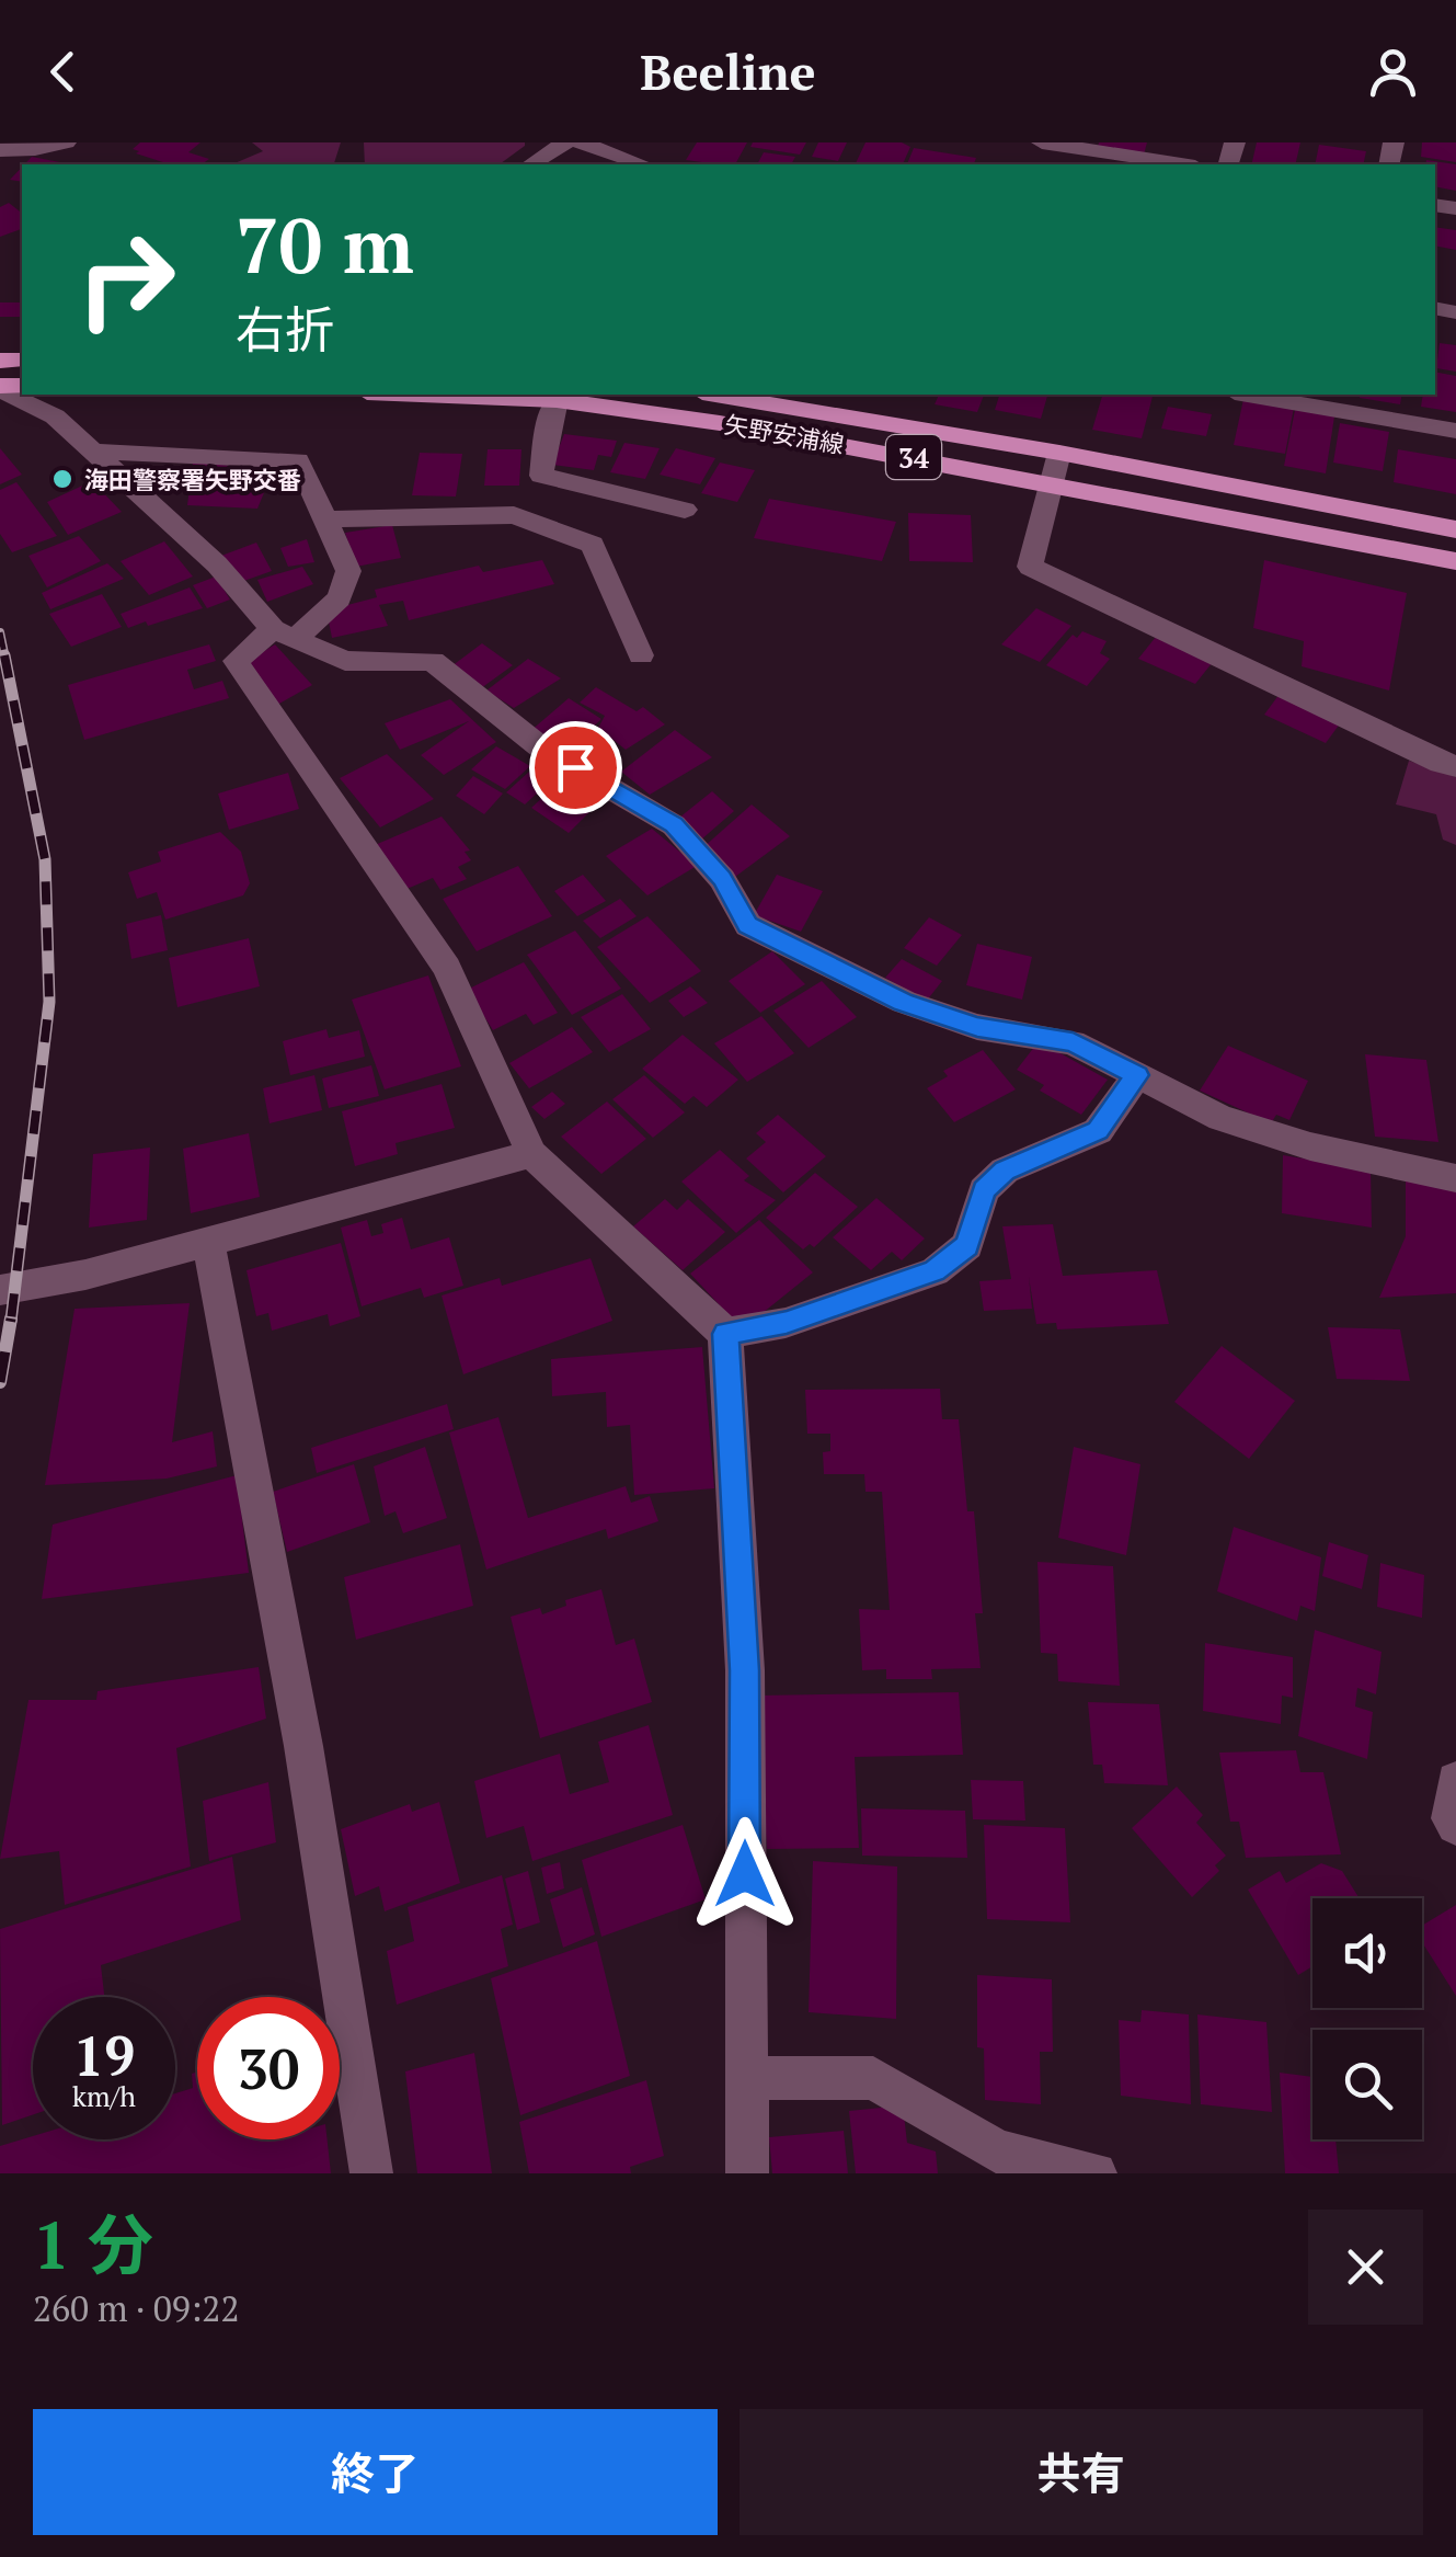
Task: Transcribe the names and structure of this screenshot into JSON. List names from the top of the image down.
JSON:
{
  "streets": {
    "main road": ["矢野安浦線", "34"]
  },
  "places": ["海田警察署矢野交番"],
  "page": {
    "header": "Beeline",
    "turn": ["70 m", "右折"],
    "speed": "19 km/h",
    "limit": "30",
    "heading": ["1 分", "260 m · 09:22"],
    "buttons": ["終了", "共有"]
  }
}
